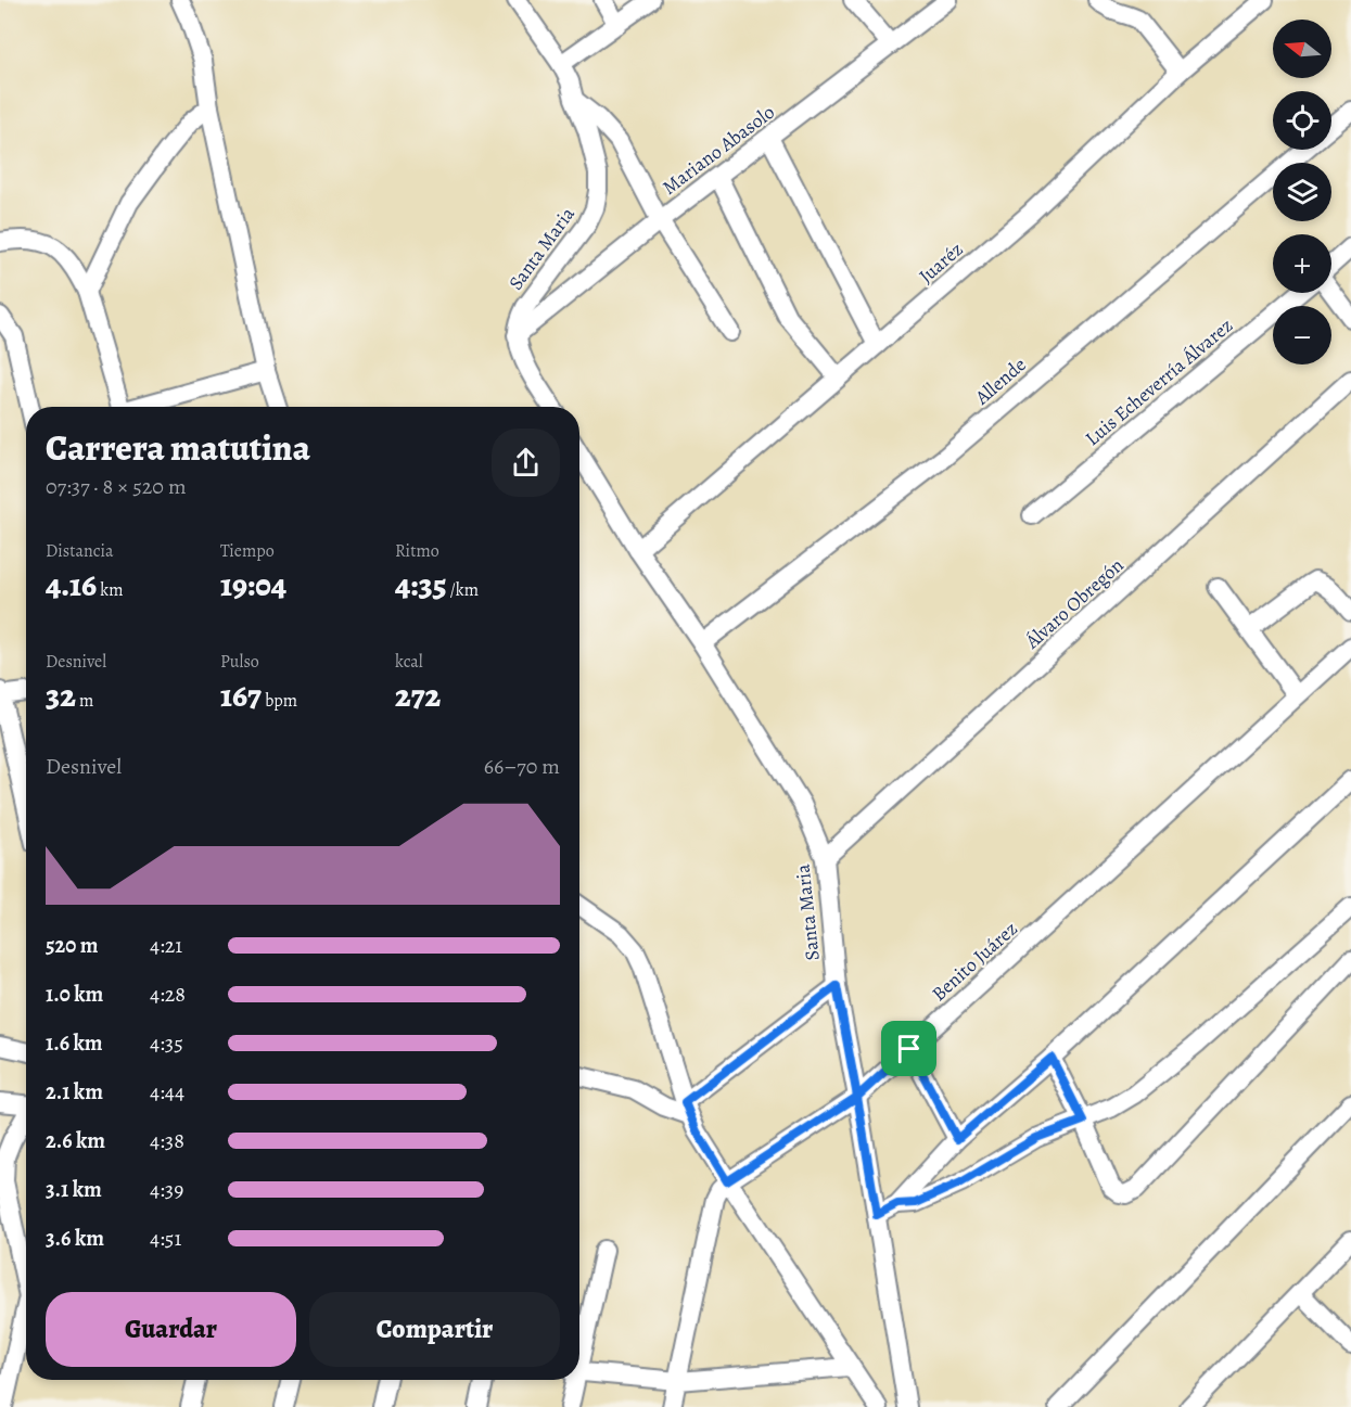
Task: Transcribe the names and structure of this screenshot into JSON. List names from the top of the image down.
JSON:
{
  "streets": {
    "street": [
      "Mariano Abasolo",
      "Santa Maria",
      "Juaréz",
      "Allende",
      "Luis Echeverría Álvarez",
      "Álvaro Obregón",
      "Benito Juárez"
    ]
  },
  "crossings": [
    ["Mariano Abasolo", "Santa Maria"],
    ["Santa Maria", "Juaréz"],
    ["Santa Maria", "Allende"],
    ["Santa Maria", "Álvaro Obregón"],
    ["Santa Maria", "Benito Juárez"]
  ],
  "north": "left",
  "page": {
    "map_buttons": ["+", "−"],
    "heading": ["Carrera matutina", "07:37 · 8 × 520 m"],
    "stats": [
      ["Distancia", "4.16 km"],
      ["Tiempo", "19:04"],
      ["Ritmo", "4:35 /km"],
      ["Desnivel", "32 m"],
      ["Pulso", "167 bpm"],
      ["kcal", "272"]
    ],
    "chart": ["Desnivel", "66–70 m"],
    "list": [
      {
        "name": "520 m",
        "note": "4:21"
      },
      {
        "name": "1.0 km",
        "note": "4:28"
      },
      {
        "name": "1.6 km",
        "note": "4:35"
      },
      {
        "name": "2.1 km",
        "note": "4:44"
      },
      {
        "name": "2.6 km",
        "note": "4:38"
      },
      {
        "name": "3.1 km",
        "note": "4:39"
      },
      {
        "name": "3.6 km",
        "note": "4:51"
      }
    ],
    "buttons": ["Guardar", "Compartir"]
  }
}
